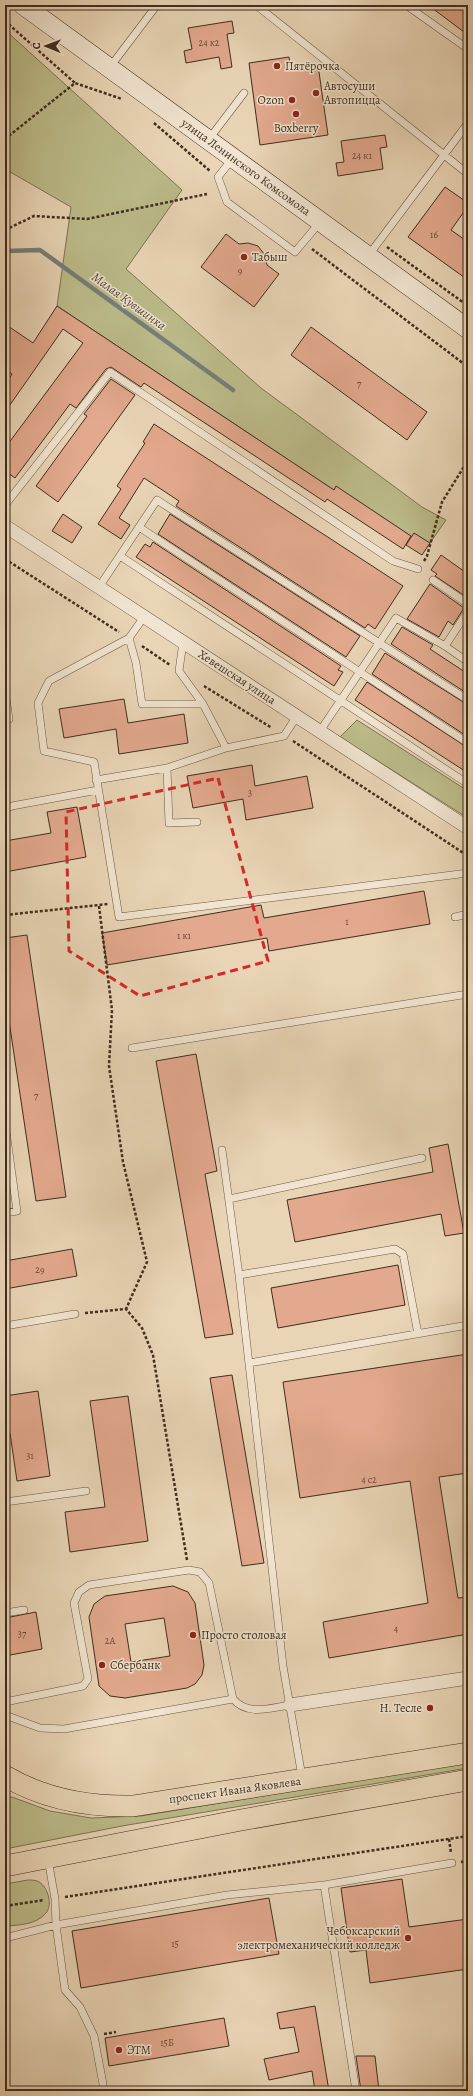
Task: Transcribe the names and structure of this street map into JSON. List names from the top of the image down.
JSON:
{
  "streets": {
    "main road": ["улица Ленинского Комсомола", "проспект Ивана Яковлева"],
    "street": ["Хевешская улица"]
  },
  "water": ["Малая Кувшинка"],
  "places": [
    "Пятёрочка",
    "Автосуши Автопицца",
    "Ozon",
    "Boxberry",
    "Табыш",
    "Просто столовая",
    "Сбербанк",
    "Н. Тесле",
    "Чебоксарский электромеханический колледж",
    "ЭТМ"
  ],
  "house_numbers": [
    "24 к2",
    "24 к1",
    "16",
    "9",
    "7",
    "3",
    "1",
    "1 к1",
    "7",
    "29",
    "31",
    "4 с2",
    "4",
    "37",
    "2А",
    "15",
    "15Б"
  ],
  "north": "left"
}
